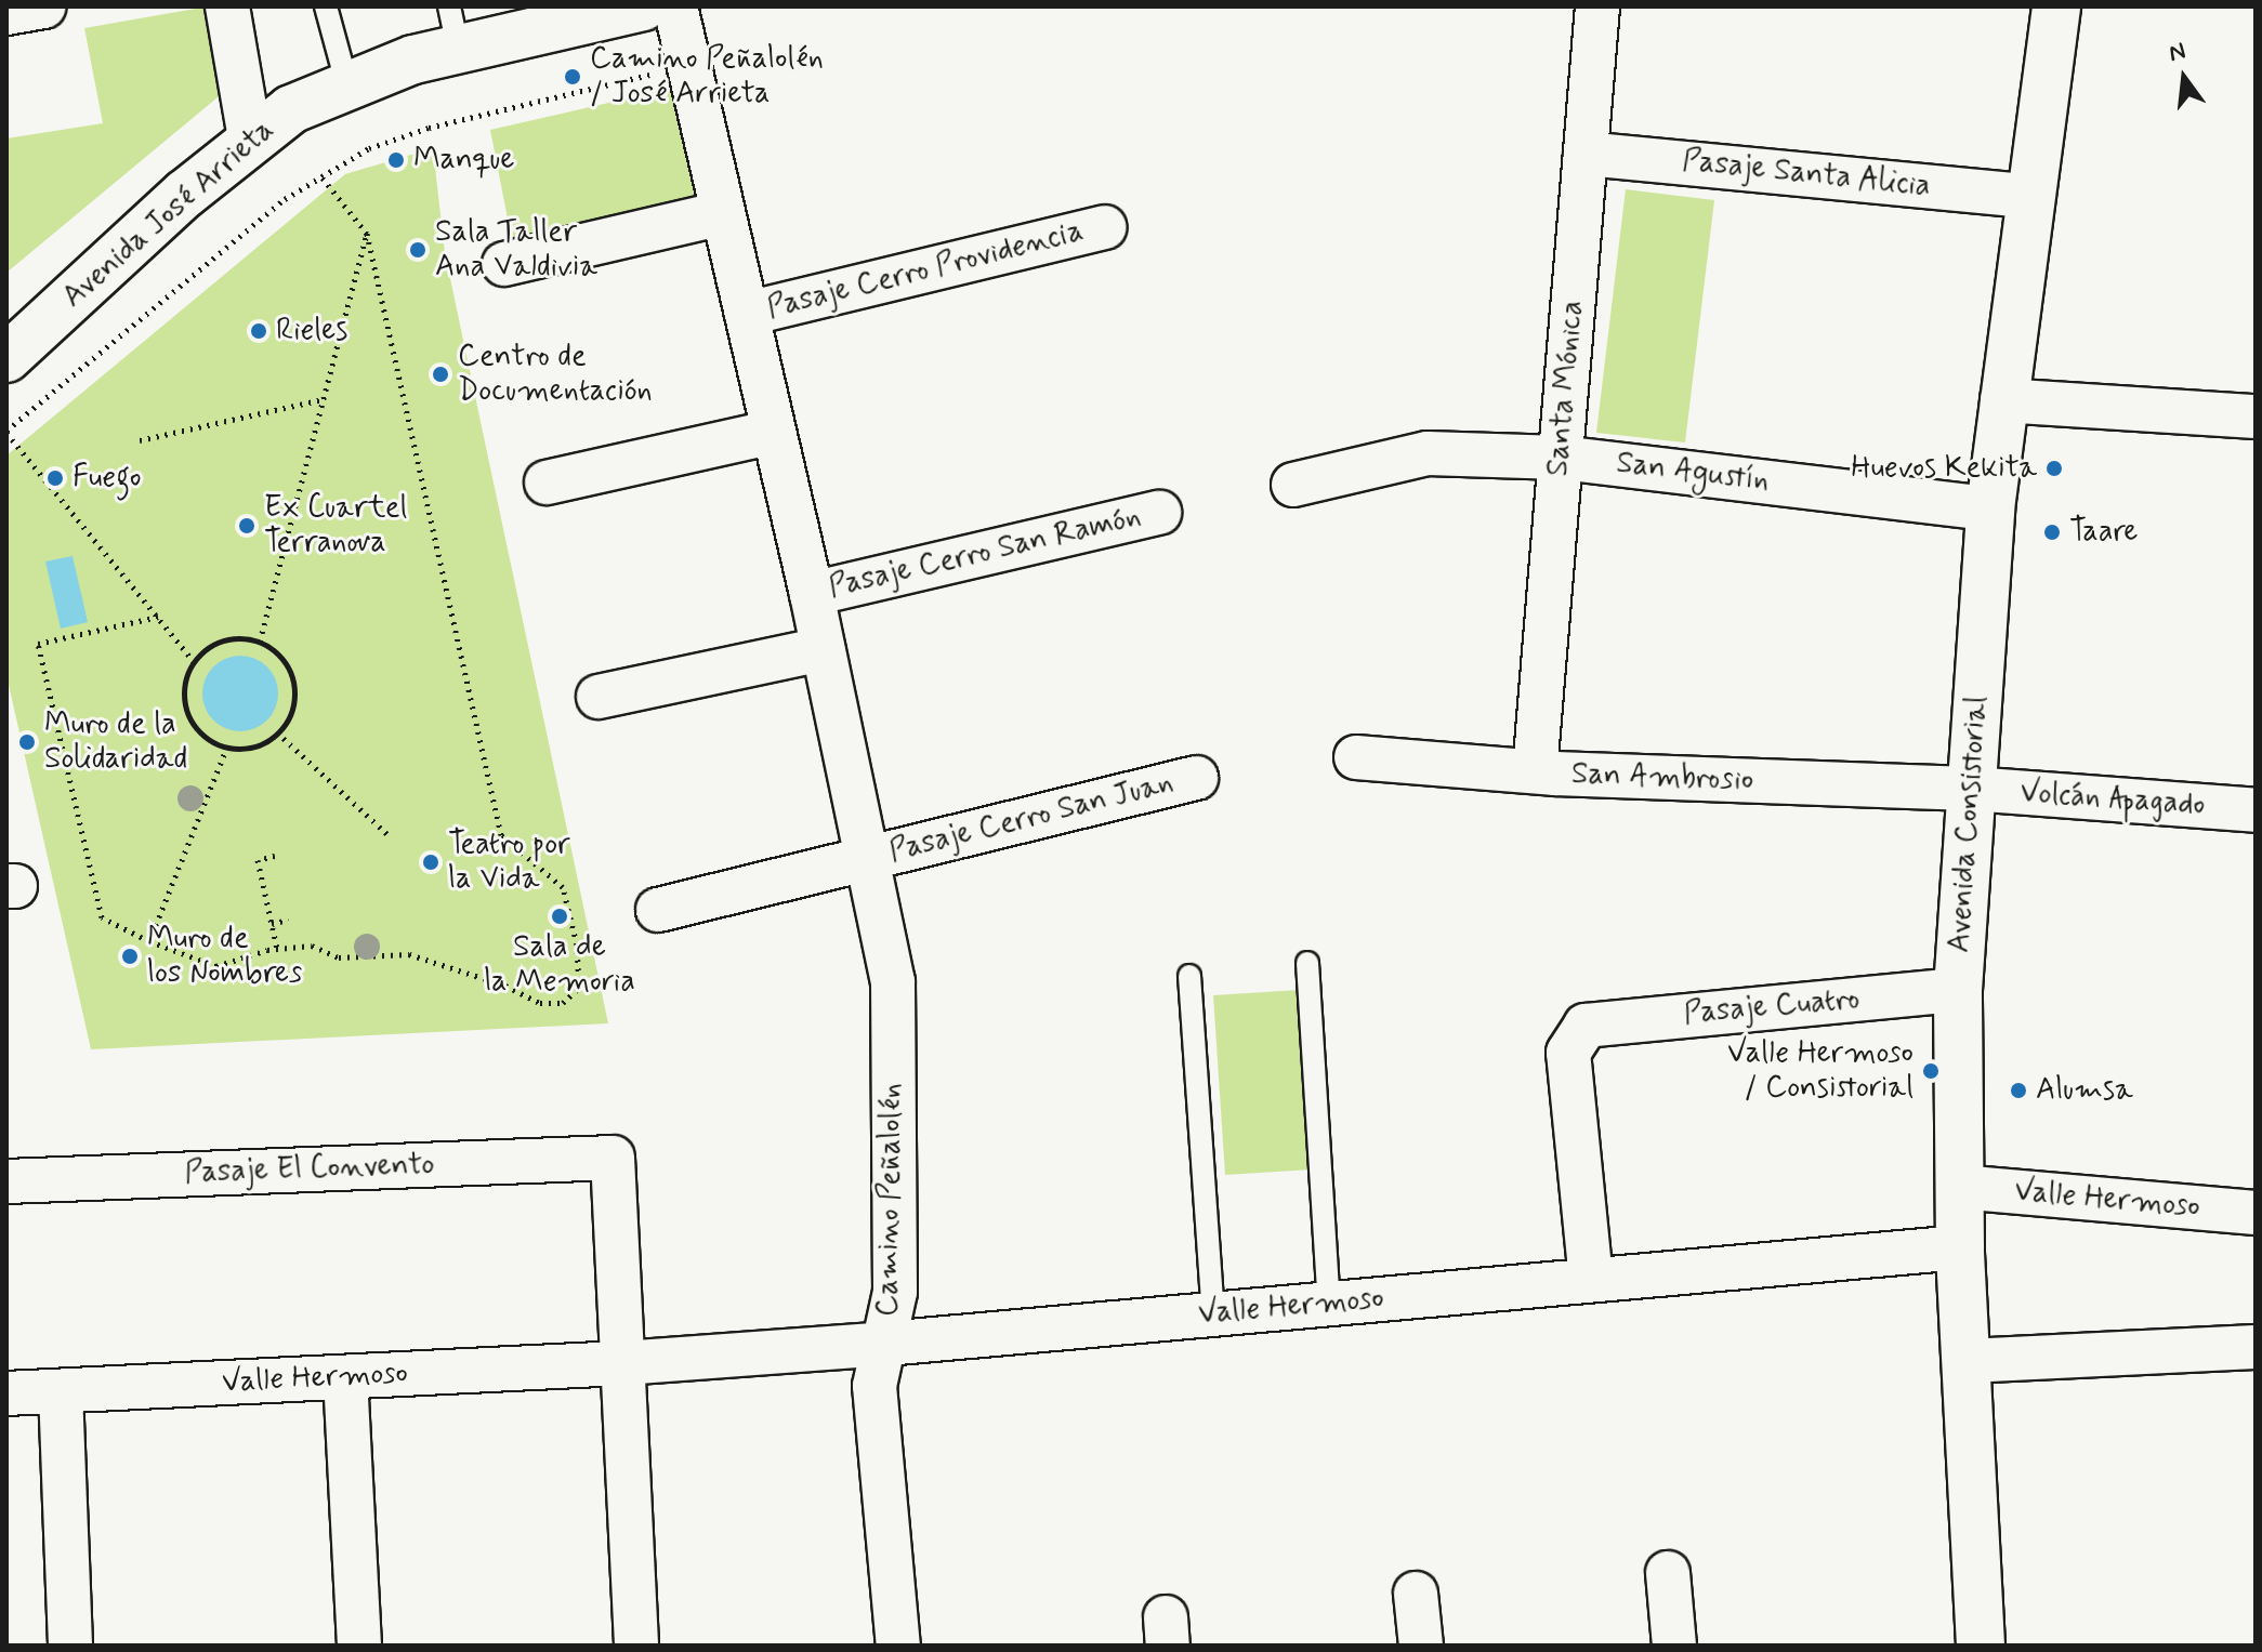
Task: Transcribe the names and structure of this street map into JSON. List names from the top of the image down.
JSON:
{
  "streets": {
    "street": [
      "Pasaje Santa Alicia",
      "Avenida José Arrieta",
      "Pasaje Cerro Providencia",
      "Santa Mónica",
      "San Agustín",
      "Pasaje Cerro San Ramón",
      "San Ambrosio",
      "Volcán Apagado",
      "Pasaje Cerro San Juan",
      "Avenida Consistorial",
      "Pasaje Cuatro",
      "Pasaje El Convento",
      "Camino Peñalolén",
      "Valle Hermoso"
    ]
  },
  "crossings": [
    ["Pasaje Santa Alicia", "Santa Mónica"],
    ["Pasaje Santa Alicia", "Avenida Consistorial"],
    ["Pasaje Cerro Providencia", "Camino Peñalolén"],
    ["Santa Mónica", "San Agustín"],
    ["Santa Mónica", "San Ambrosio"],
    ["San Agustín", "Avenida Consistorial"],
    ["Pasaje Cerro San Ramón", "Camino Peñalolén"],
    ["San Ambrosio", "Volcán Apagado"],
    ["San Ambrosio", "Avenida Consistorial"],
    ["Volcán Apagado", "Avenida Consistorial"],
    ["Pasaje Cerro San Juan", "Camino Peñalolén"],
    ["Avenida Consistorial", "Pasaje Cuatro"],
    ["Avenida Consistorial", "Valle Hermoso"],
    ["Pasaje Cuatro", "Valle Hermoso"],
    ["Pasaje El Convento", "Valle Hermoso"],
    ["Camino Peñalolén", "Valle Hermoso"]
  ],
  "places": [
    "Camino Peñalolén / José Arrieta",
    "Manque",
    "Sala Taller Ana Valdivia",
    "Rieles",
    "Centro de Documentación",
    "Huevos Kekita",
    "Fuego",
    "Ex Cuartel Terranova",
    "Taare",
    "Muro de la Solidaridad",
    "Teatro por la Vida",
    "Sala de la Memoria",
    "Muro de los Nombres",
    "Valle Hermoso / Consistorial",
    "Alumsa"
  ],
  "north": "top"
}
